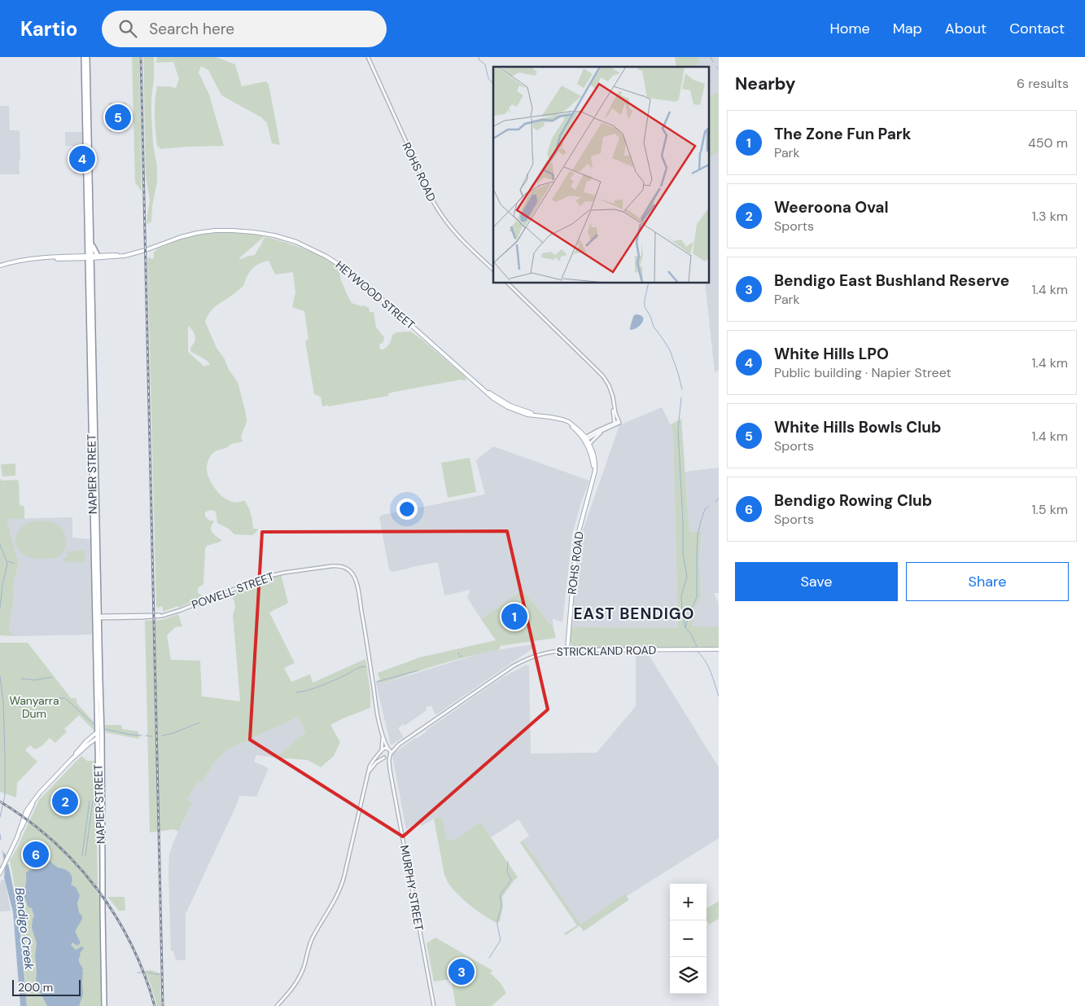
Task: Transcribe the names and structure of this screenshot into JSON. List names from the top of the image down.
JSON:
{
  "streets": {
    "highway": ["NAPIER STREET"],
    "main road": ["ROHS ROAD", "HEYWOOD STREET", "STRICKLAND ROAD"],
    "street": ["POWELL STREET", "MURPHY STREET"]
  },
  "crossings": [
    ["ROHS ROAD", "HEYWOOD STREET"],
    ["ROHS ROAD", "STRICKLAND ROAD"],
    ["NAPIER STREET", "POWELL STREET"],
    ["STRICKLAND ROAD", "MURPHY STREET"]
  ],
  "districts": ["EAST BENDIGO"],
  "water": ["Bendigo Creek"],
  "parks": ["Wanyarra Dum"],
  "scale_bar": "200 m",
  "page": {
    "header": "Kartio",
    "search": "Search here",
    "nav": [
      "Home",
      "Map",
      "About",
      "Contact"
    ],
    "heading": ["Nearby", "6 results"],
    "pins": [
      "5",
      "4",
      "1",
      "2",
      "6",
      "3"
    ],
    "list": [
      {
        "mark": "1",
        "name": "The Zone Fun Park",
        "note": "Park",
        "value": "450 m"
      },
      {
        "mark": "2",
        "name": "Weeroona Oval",
        "note": "Sports",
        "value": "1.3 km"
      },
      {
        "mark": "3",
        "name": "Bendigo East Bushland Reserve",
        "note": "Park",
        "value": "1.4 km"
      },
      {
        "mark": "4",
        "name": "White Hills LPO",
        "note": "Public building · Napier Street",
        "value": "1.4 km"
      },
      {
        "mark": "5",
        "name": "White Hills Bowls Club",
        "note": "Sports",
        "value": "1.4 km"
      },
      {
        "mark": "6",
        "name": "Bendigo Rowing Club",
        "note": "Sports",
        "value": "1.5 km"
      }
    ],
    "buttons": ["Save", "Share"],
    "map_buttons": ["+", "−"],
    "scale": "200 m"
  }
}
